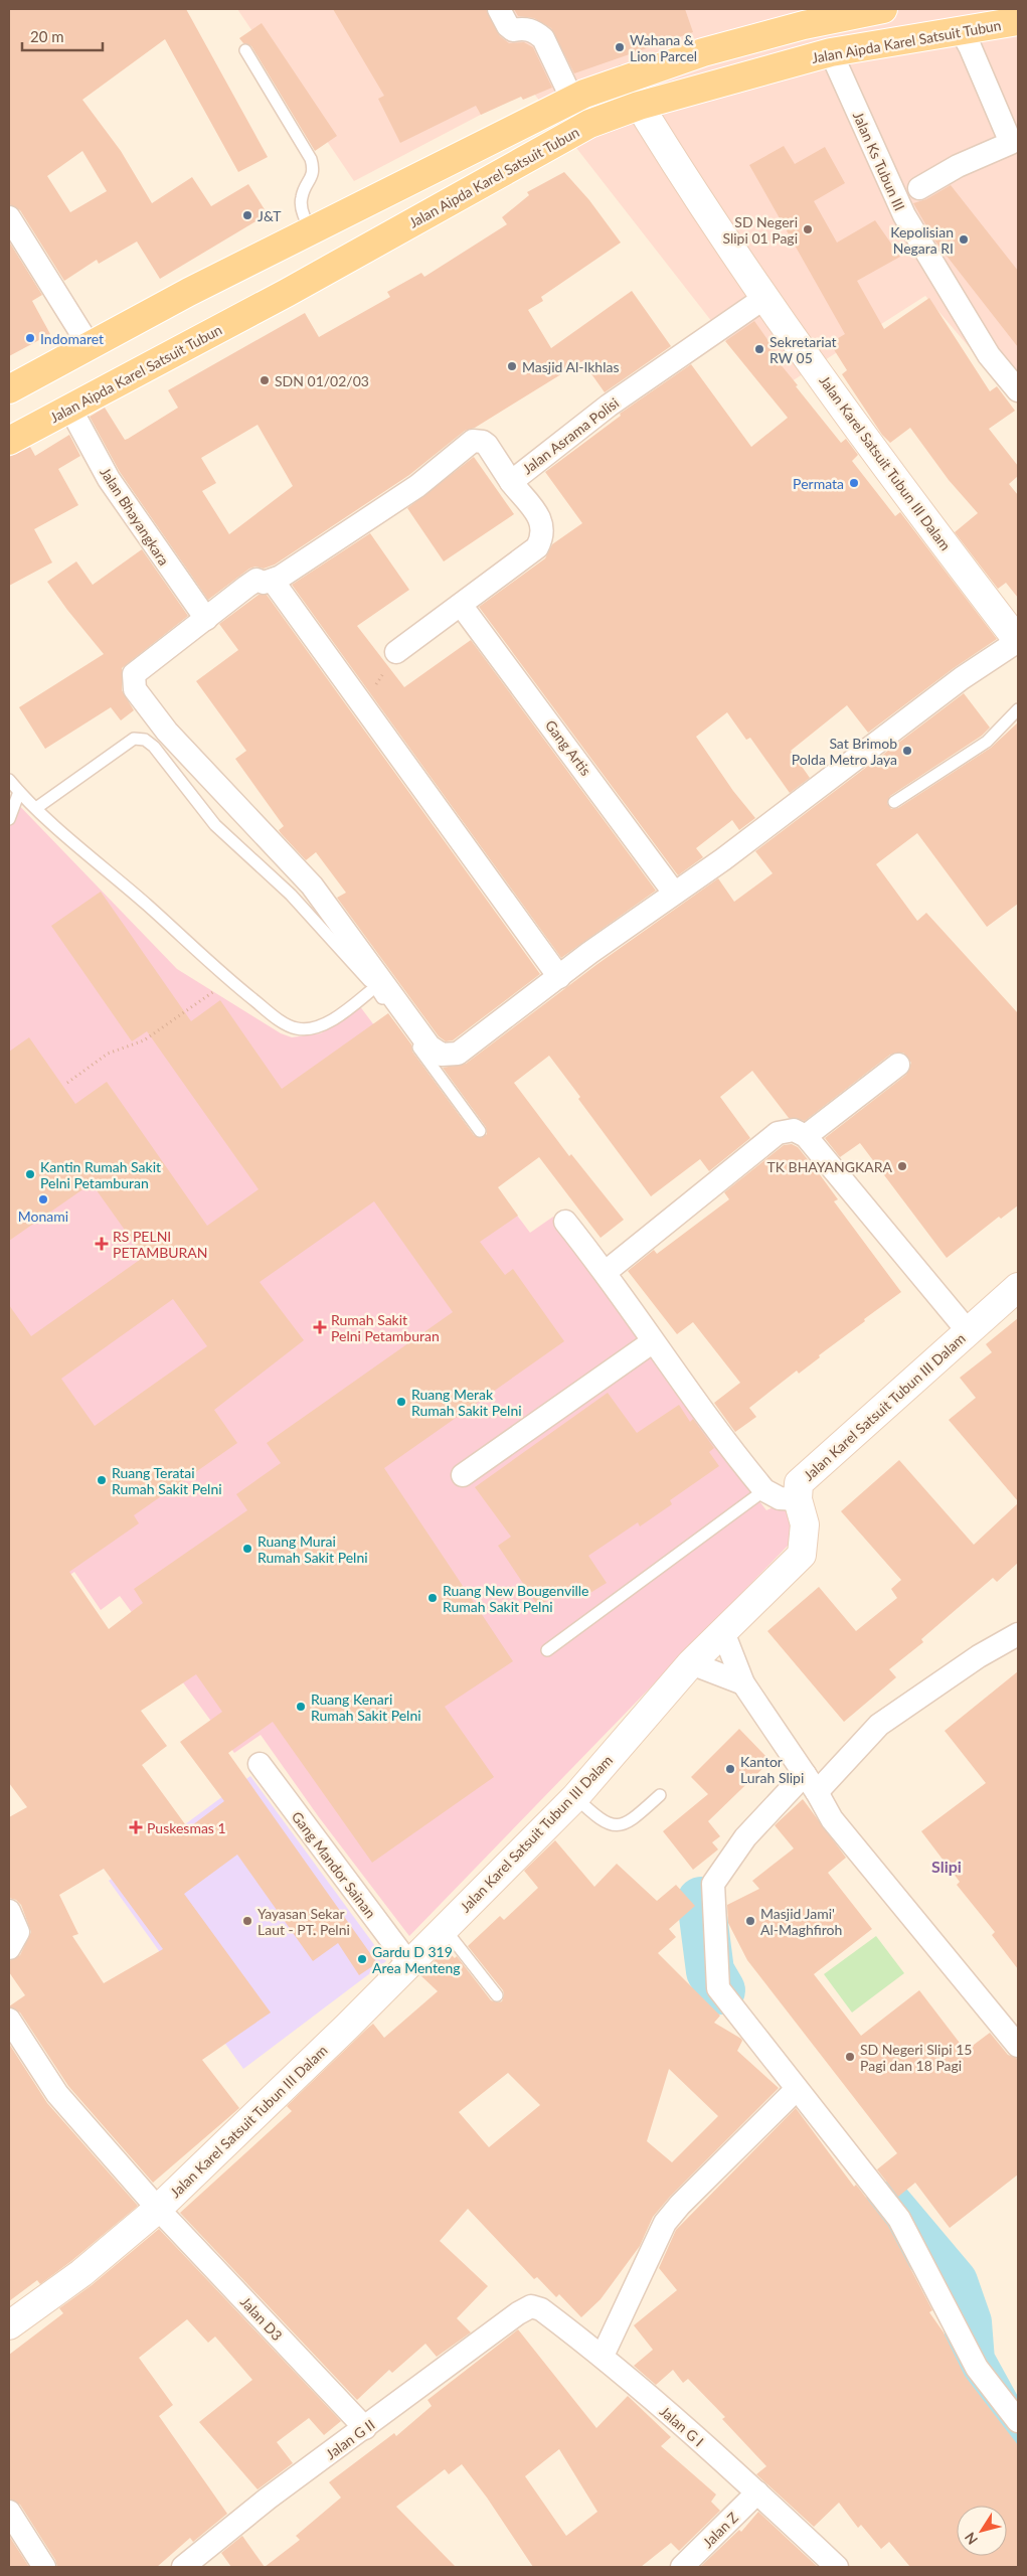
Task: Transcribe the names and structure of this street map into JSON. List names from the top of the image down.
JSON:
{
  "streets": {
    "main road": ["Jalan Aipda Karel Satsuit Tubun"],
    "street": [
      "Jalan Ks Tubun III",
      "Jalan Asrama Polisi",
      "Jalan Karel Satsuit Tubun III Dalam",
      "Jalan Bhayangkara",
      "Gang Artis",
      "Gang Mandor Sainan",
      "Jalan D3",
      "Jalan G I",
      "Jalan G II",
      "Jalan Z"
    ]
  },
  "crossings": [
    ["Jalan Aipda Karel Satsuit Tubun", "Jalan Ks Tubun III"],
    ["Jalan Aipda Karel Satsuit Tubun", "Jalan Karel Satsuit Tubun III Dalam"],
    ["Jalan Aipda Karel Satsuit Tubun", "Jalan Bhayangkara"],
    ["Jalan Asrama Polisi", "Jalan Karel Satsuit Tubun III Dalam"],
    ["Jalan Asrama Polisi", "Gang Artis"],
    ["Jalan Karel Satsuit Tubun III Dalam", "Gang Mandor Sainan"],
    ["Jalan Karel Satsuit Tubun III Dalam", "Jalan D3"],
    ["Jalan D3", "Jalan G II"],
    ["Jalan G I", "Jalan G II"],
    ["Jalan G I", "Jalan Z"]
  ],
  "districts": ["Slipi"],
  "places": {
    "other": [
      "Wahana & Lion Parcel",
      "J&T",
      "SD Negeri Slipi 01 Pagi",
      "Kepolisian Negara RI",
      "Indomaret",
      "Sekretariat RW 05",
      "Masjid Al-Ikhlas",
      "SDN 01/02/03",
      "Permata",
      "Sat Brimob Polda Metro Jaya",
      "TK BHAYANGKARA",
      "Kantin Rumah Sakit Pelni Petamburan",
      "Monami",
      "Ruang Merak Rumah Sakit Pelni",
      "Ruang Teratai Rumah Sakit Pelni",
      "Ruang Murai Rumah Sakit Pelni",
      "Ruang New Bougenville Rumah Sakit Pelni",
      "Ruang Kenari Rumah Sakit Pelni",
      "Kantor Lurah Slipi",
      "Yayasan Sekar Laut - PT. Pelni",
      "Masjid Jami' Al-Maghfiroh",
      "Gardu D 319 Area Menteng",
      "SD Negeri Slipi 15 Pagi dan 18 Pagi"
    ],
    "health": ["RS PELNI PETAMBURAN", "Rumah Sakit Pelni Petamburan", "Puskesmas 1"]
  },
  "scale_bar": "20 m",
  "north": "bottom left"
}
